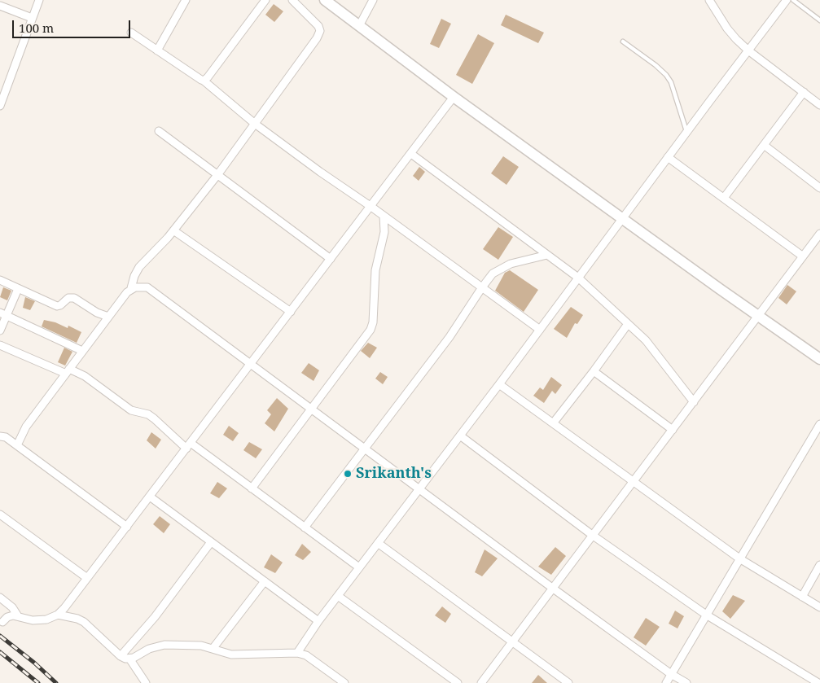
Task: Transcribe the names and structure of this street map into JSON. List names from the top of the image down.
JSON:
{
  "places": ["Srikanth's"],
  "scale_bar": "100 m"
}
